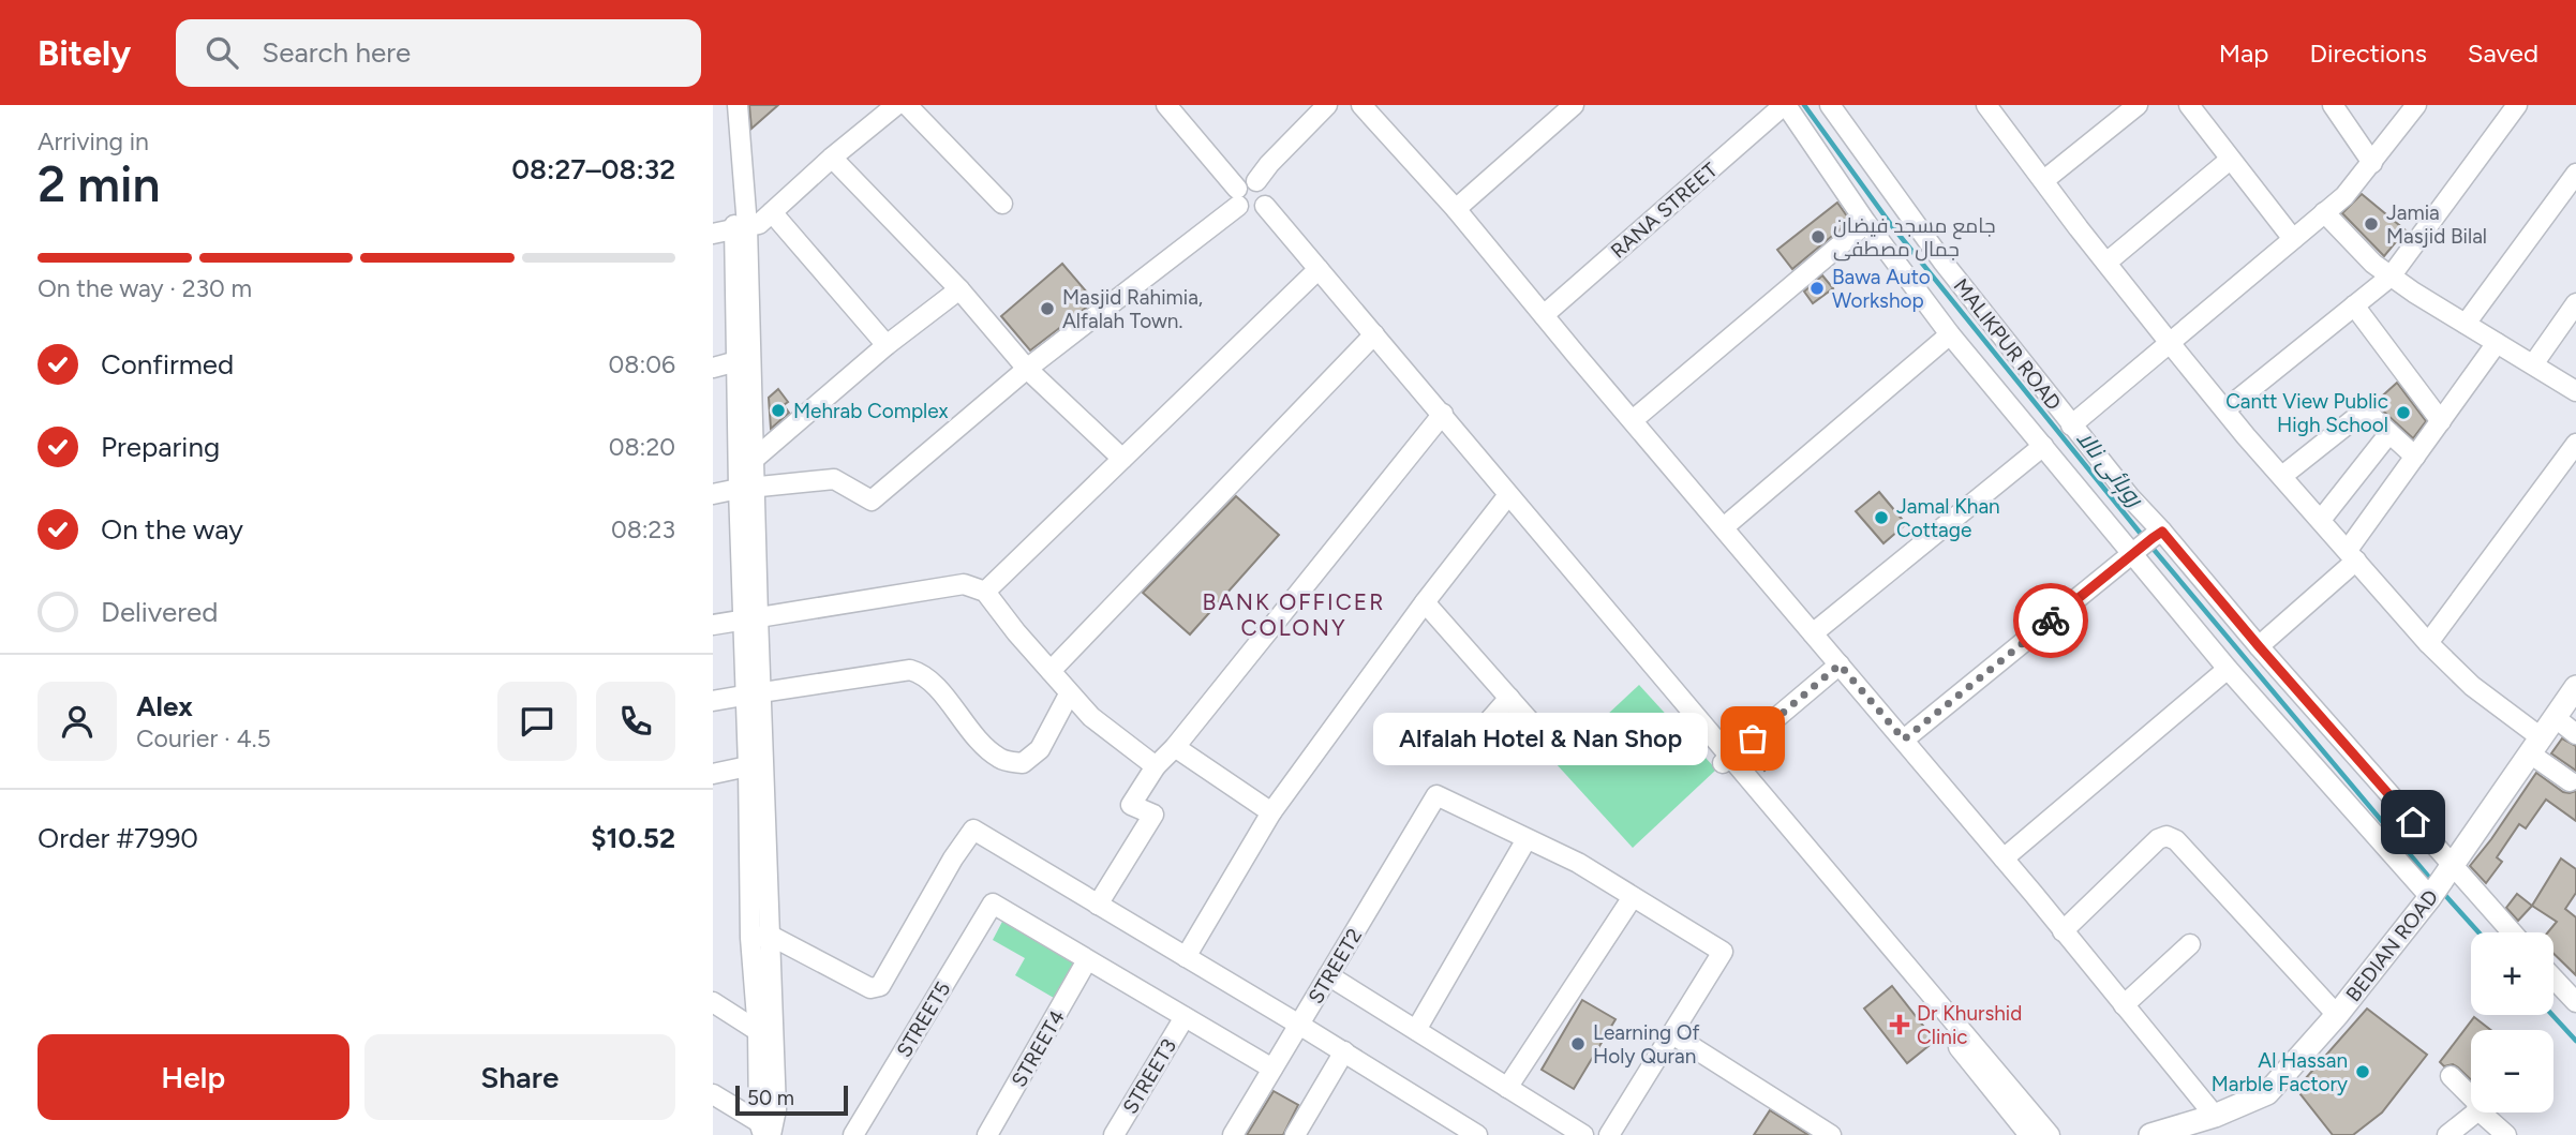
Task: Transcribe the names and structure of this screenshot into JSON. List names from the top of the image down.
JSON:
{
  "streets": {
    "main road": ["BEDIAN ROAD"],
    "street": [
      "RANA STREET",
      "MALIKPUR ROAD",
      "STREET2",
      "STREET5",
      "STREET4",
      "STREET3"
    ]
  },
  "crossings": [
    ["MALIKPUR ROAD", "BEDIAN ROAD"],
    ["STREET5", "STREET4"]
  ],
  "districts": ["BANK OFFICER COLONY"],
  "water": ["روہائی نالا"],
  "places": {
    "other": [
      "Jamia Masjid Bilal",
      "جامع مسجد فیضان جمال مصطفی",
      "Bawa Auto Workshop",
      "Masjid Rahimia, Alfalah Town.",
      "Mehrab Complex",
      "Cantt View Public High School",
      "Jamal Khan Cottage",
      "Alfalah Hotel & Nan Shop",
      "Learning Of Holy Quran",
      "Al Hassan Marble Factory"
    ],
    "health": ["Dr Khurshid Clinic"]
  },
  "scale_bar": "50 m",
  "page": {
    "header": "Bitely",
    "search": "Search here",
    "nav": ["Map", "Directions", "Saved"],
    "heading": ["2 min", "Arriving in", "08:27–08:32"],
    "panel": [
      "Alex",
      "Courier · 4.5",
      "Order #7990",
      "$10.52"
    ],
    "bar": "On the way · 230 m",
    "list": [
      ["Confirmed", "08:06"],
      ["Preparing", "08:20"],
      ["On the way", "08:23"],
      "Delivered"
    ],
    "bubble": "Alfalah Hotel & Nan Shop",
    "map_buttons": ["+", "−"],
    "buttons": ["Help", "Share"],
    "scale": "50 m"
  }
}
